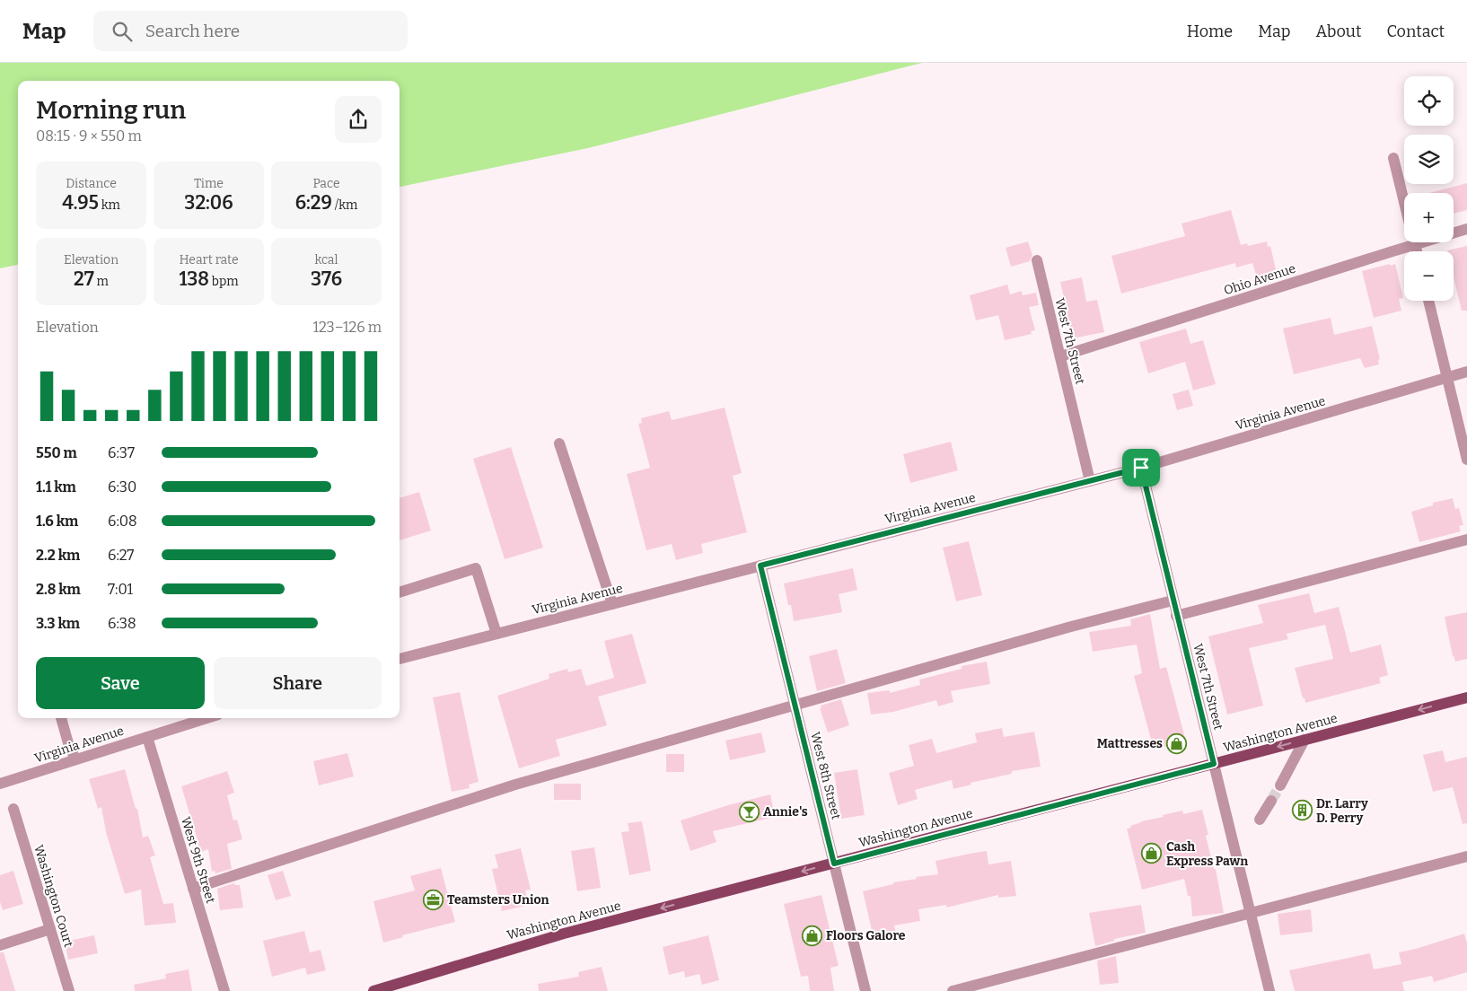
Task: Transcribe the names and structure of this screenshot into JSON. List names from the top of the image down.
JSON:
{
  "streets": {
    "main road": ["Washington Avenue"],
    "street": [
      "Ohio Avenue",
      "West 7th Street",
      "Virginia Avenue",
      "West 8th Street",
      "West 9th Street",
      "Washington Court"
    ]
  },
  "crossings": [
    ["Ohio Avenue", "West 7th Street"],
    ["West 7th Street", "Virginia Avenue"],
    ["West 7th Street", "Washington Avenue"],
    ["Virginia Avenue", "West 8th Street"],
    ["Virginia Avenue", "West 9th Street"],
    ["Washington Avenue", "West 8th Street"]
  ],
  "one_way": ["Washington Avenue"],
  "places": {
    "shop": ["Mattresses", "Cash Express Pawn", "Floors Galore"],
    "building": ["Dr. Larry D. Perry"],
    "bar": ["Annie's"],
    "office": ["Teamsters Union"]
  },
  "page": {
    "header": "Map",
    "search": "Search here",
    "nav": [
      "Home",
      "Map",
      "About",
      "Contact"
    ],
    "map_buttons": ["+", "−"],
    "heading": ["Morning run", "08:15 · 9 × 550 m"],
    "stats": [
      ["Distance", "4.95 km"],
      ["Time", "32:06"],
      ["Pace", "6:29 /km"],
      ["Elevation", "27 m"],
      ["Heart rate", "138 bpm"],
      ["kcal", "376"]
    ],
    "chart": ["Elevation", "123–126 m"],
    "list": [
      {
        "name": "550 m",
        "note": "6:37"
      },
      {
        "name": "1.1 km",
        "note": "6:30"
      },
      {
        "name": "1.6 km",
        "note": "6:08"
      },
      {
        "name": "2.2 km",
        "note": "6:27"
      },
      {
        "name": "2.8 km",
        "note": "7:01"
      },
      {
        "name": "3.3 km",
        "note": "6:38"
      }
    ],
    "buttons": ["Save", "Share"]
  }
}
